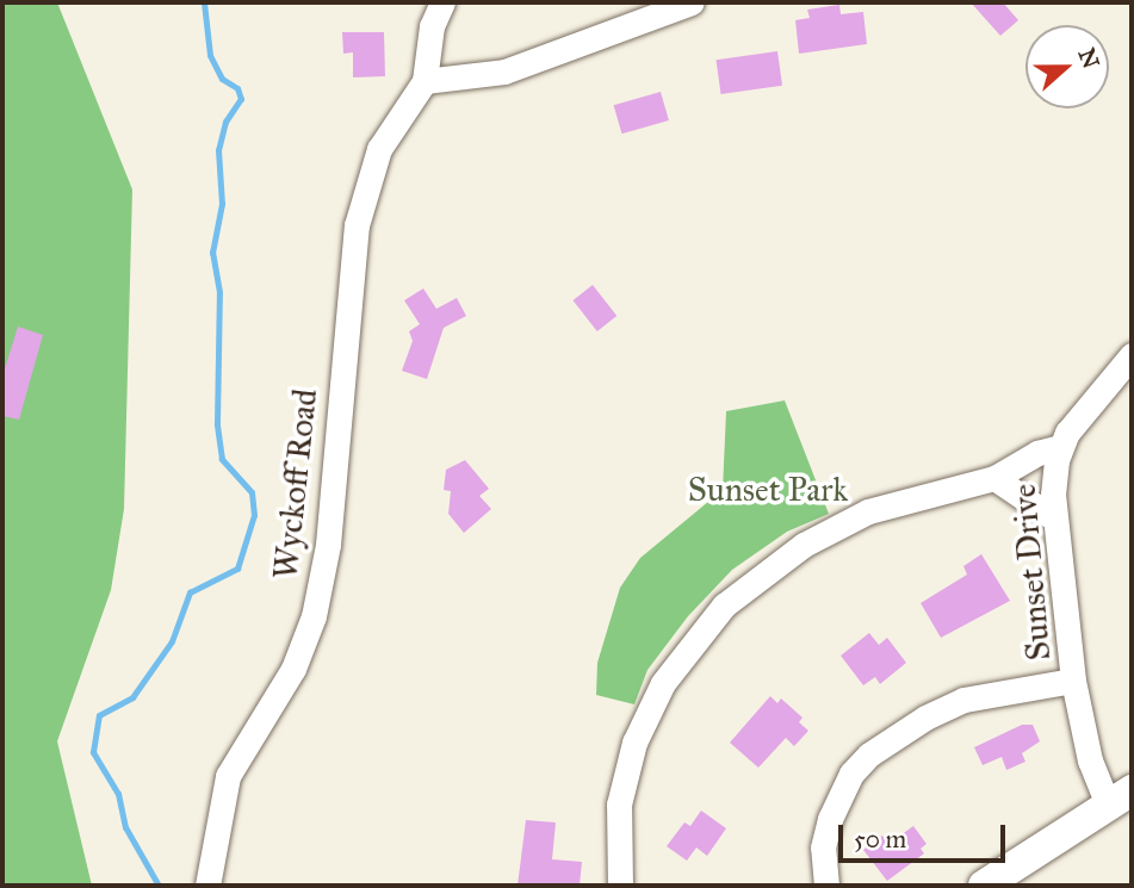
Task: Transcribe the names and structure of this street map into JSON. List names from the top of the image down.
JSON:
{
  "streets": {
    "street": ["Wyckoff Road", "Sunset Drive"]
  },
  "parks": ["Sunset Park"],
  "scale_bar": "50 m",
  "north": "right"
}
